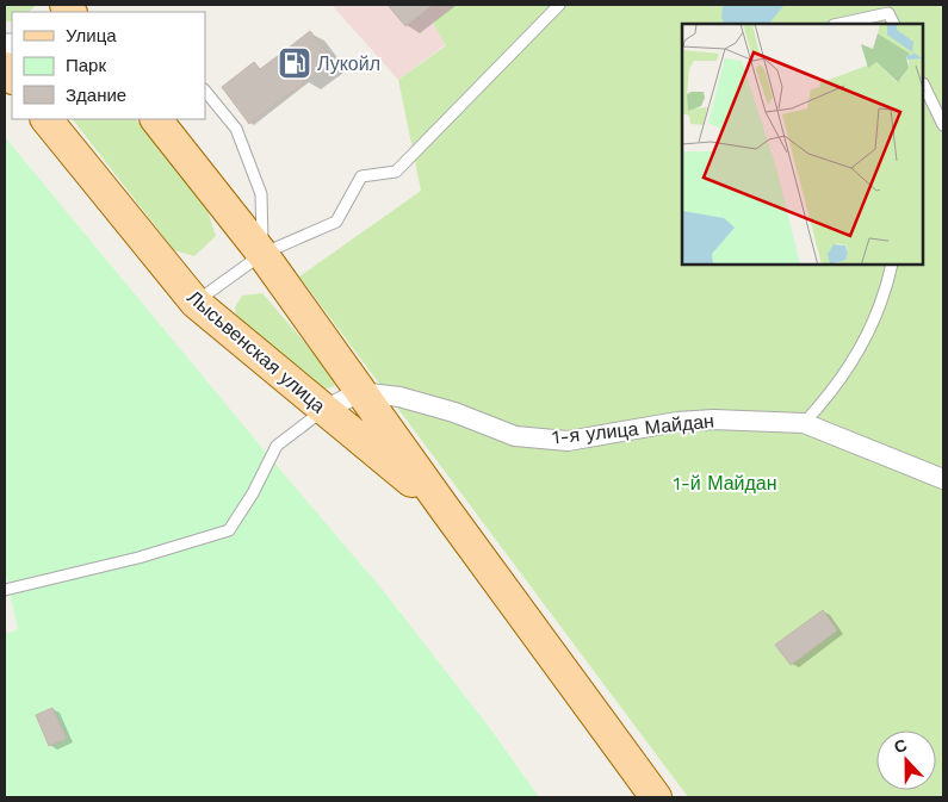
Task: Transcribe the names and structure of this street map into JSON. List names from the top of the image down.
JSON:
{
  "streets": {
    "main road": ["Лысьвенская улица"],
    "street": ["1-я улица Майдан"]
  },
  "crossings": [
    ["Лысьвенская улица", "1-я улица Майдан"]
  ],
  "parks": ["1-й Майдан"],
  "places": {
    "fuel station": ["Лукойл"]
  },
  "legend": ["Улица", "Парк", "Здание"],
  "north": "top"
}
